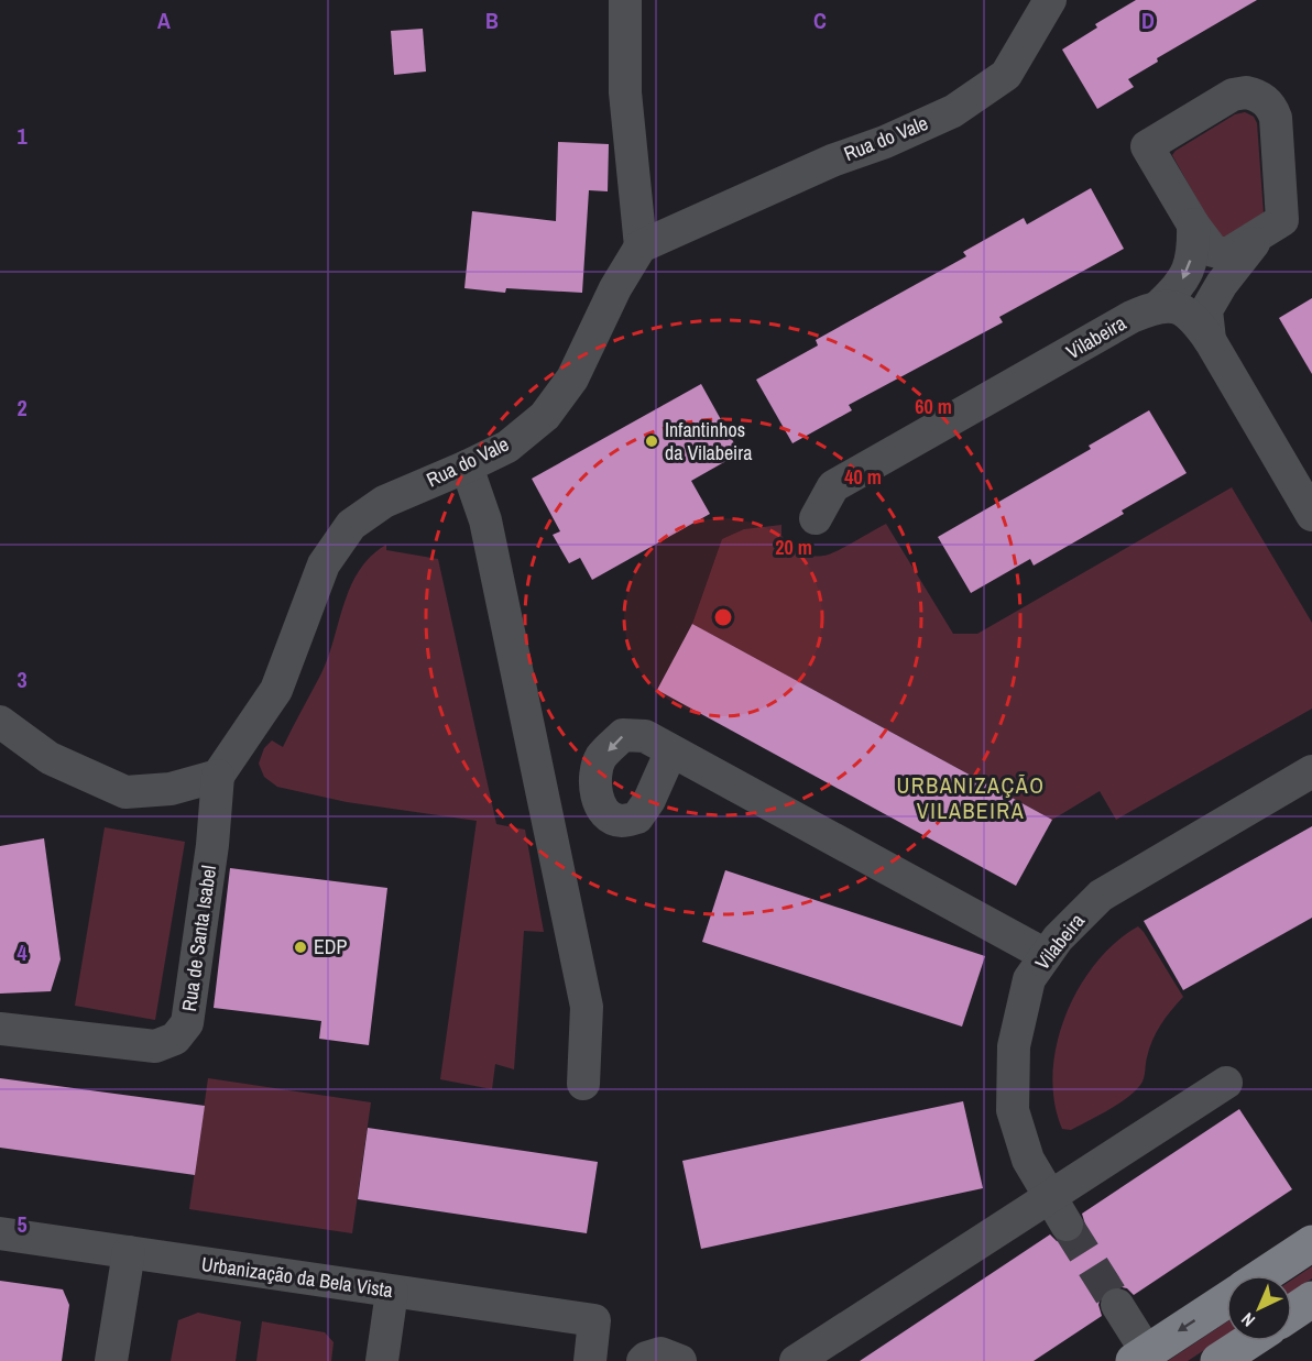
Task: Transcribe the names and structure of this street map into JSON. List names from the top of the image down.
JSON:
{
  "streets": {
    "street": [
      "Rua do Vale",
      "Vilabeira",
      "Rua de Santa Isabel",
      "Urbanização da Bela Vista"
    ]
  },
  "crossings": [
    ["Rua do Vale", "Rua de Santa Isabel"]
  ],
  "districts": ["URBANIZAÇÃO VILABEIRA"],
  "places": ["Infantinhos da Vilabeira", "EDP"],
  "north": "bottom left",
  "grid": {
    "columns": [
      "A",
      "B",
      "C",
      "D"
    ],
    "rows": [
      "1",
      "2",
      "3",
      "4",
      "5"
    ]
  },
  "rings": ["60 m", "40 m", "20 m"]
}
